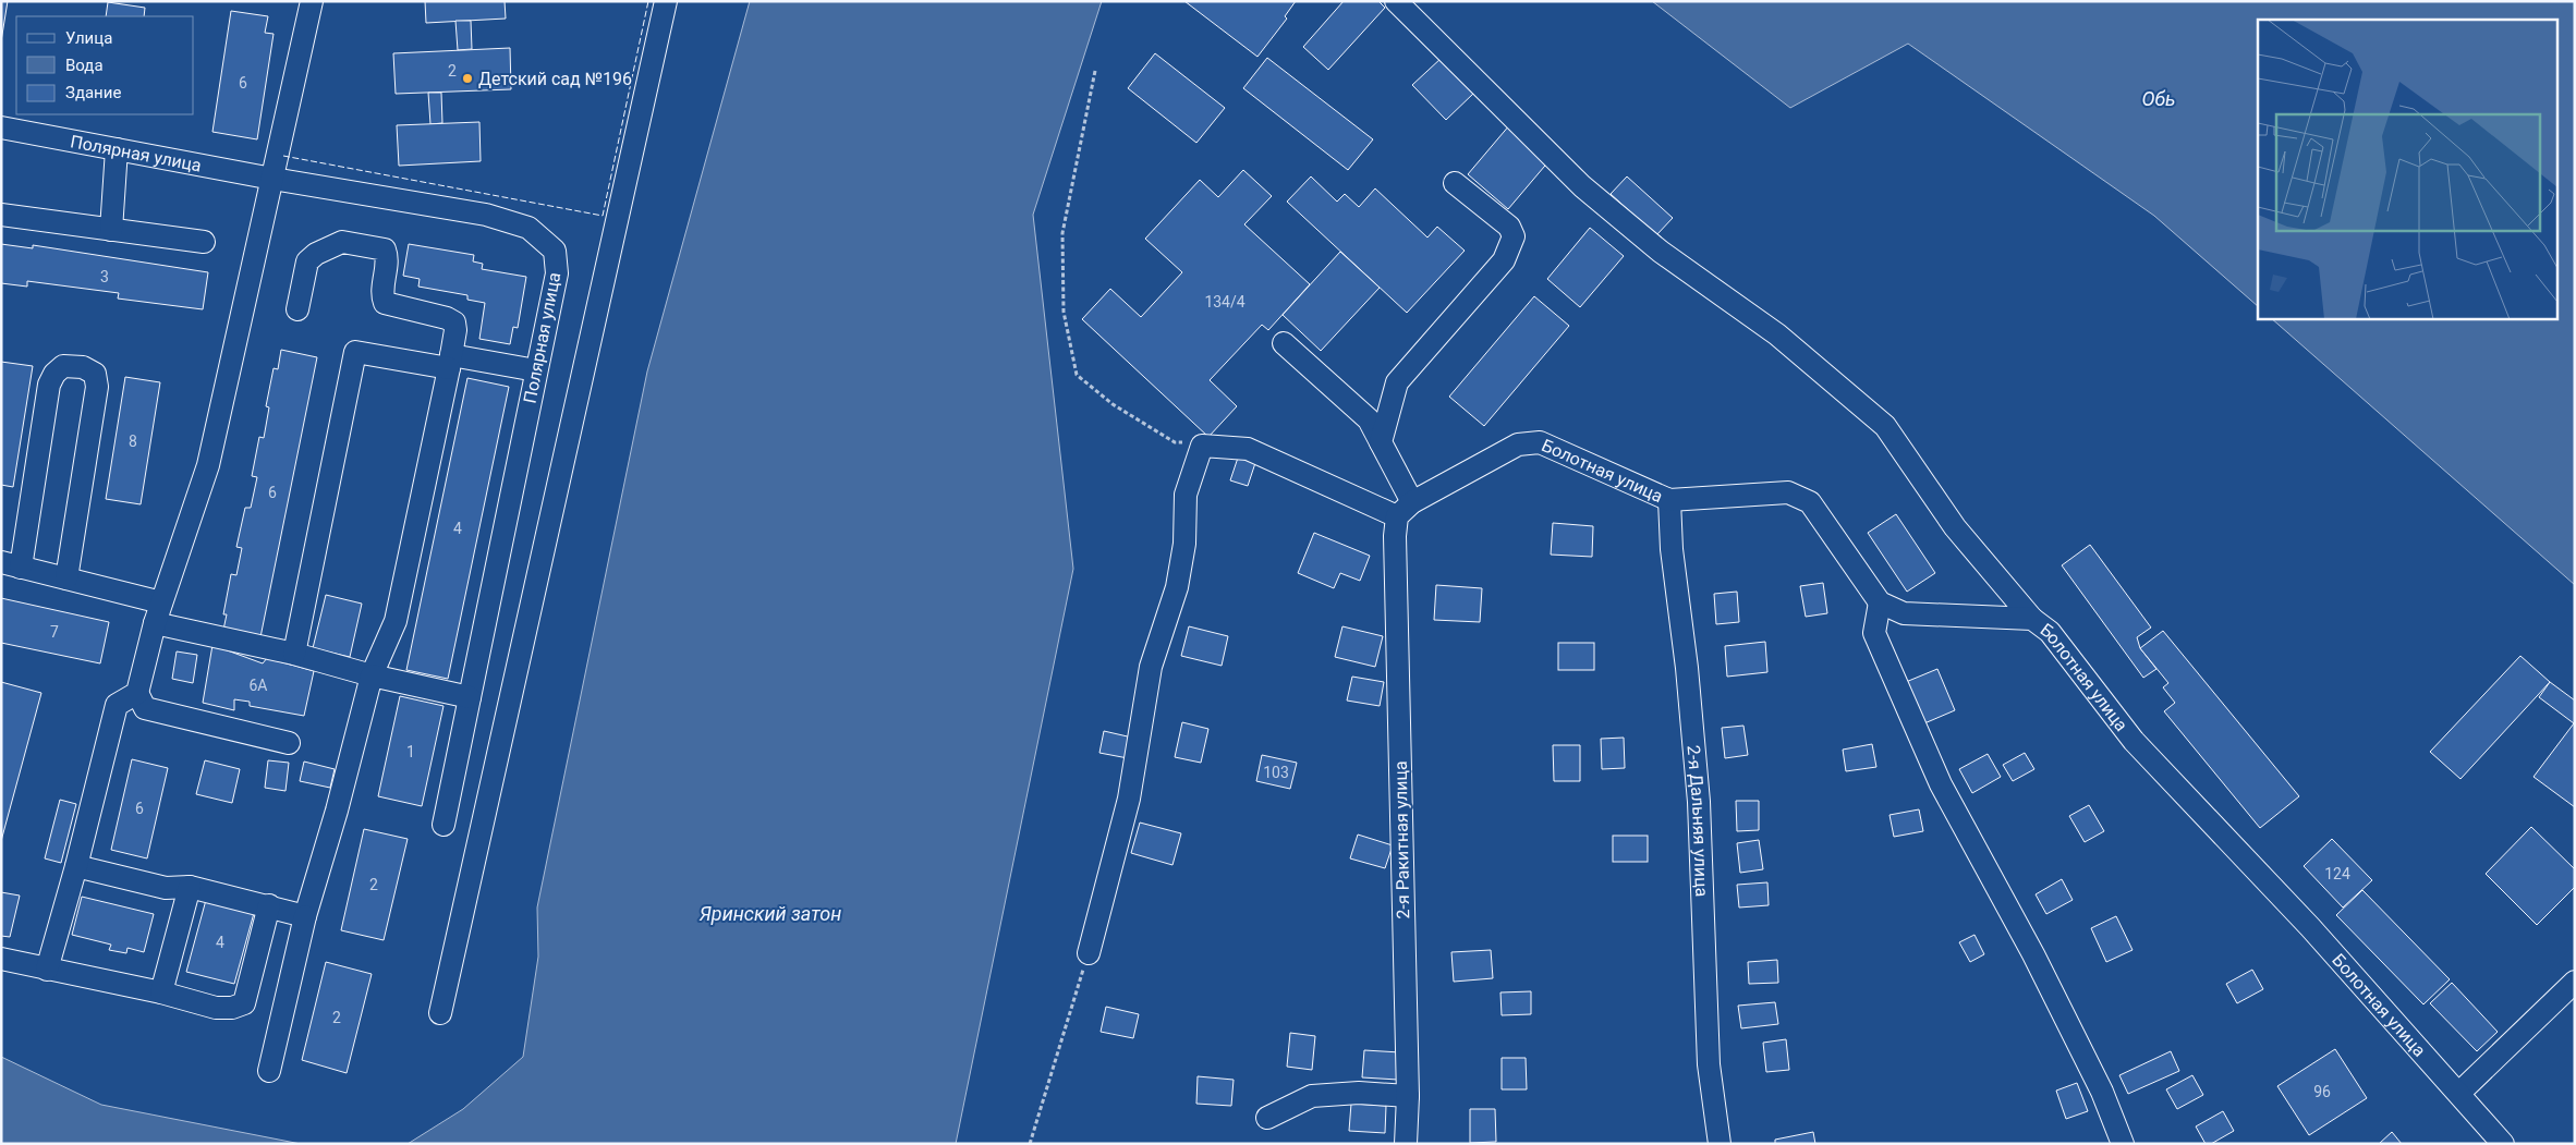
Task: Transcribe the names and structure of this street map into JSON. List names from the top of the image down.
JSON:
{
  "streets": {
    "street": [
      "Полярная улица",
      "Болотная улица",
      "2-я Дальняя улица",
      "2-я Ракитная улица"
    ]
  },
  "crossings": [
    ["Болотная улица", "2-я Дальняя улица"],
    ["Болотная улица", "2-я Ракитная улица"]
  ],
  "water": ["Обь", "Яринский затон"],
  "places": ["Детский сад №196"],
  "house_numbers": [
    "2",
    "6",
    "3",
    "134/4",
    "8",
    "6",
    "4",
    "7",
    "6А",
    "1",
    "103",
    "6",
    "124",
    "2",
    "4",
    "2",
    "96"
  ],
  "legend": ["Улица", "Вода", "Здание"]
}
